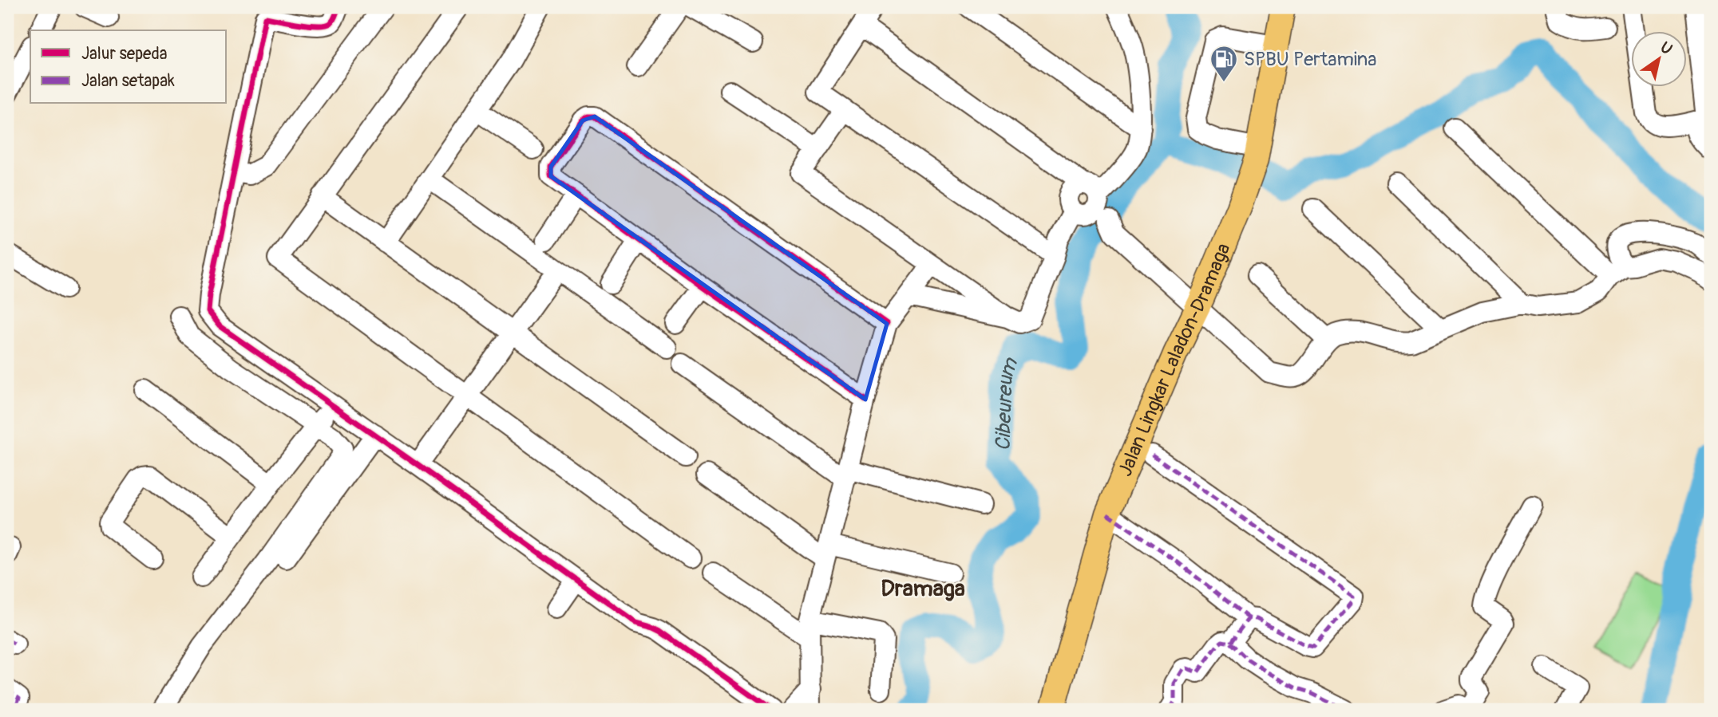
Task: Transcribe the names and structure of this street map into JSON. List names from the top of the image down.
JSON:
{
  "streets": {
    "main road": ["Jalan Lingkar Laladon-Dramaga"]
  },
  "districts": ["Dramaga"],
  "water": ["Cibeureum"],
  "places": {
    "fuel station": ["SPBU Pertamina"]
  },
  "legend": ["Jalur sepeda", "Jalan setapak"],
  "north": "top right"
}
